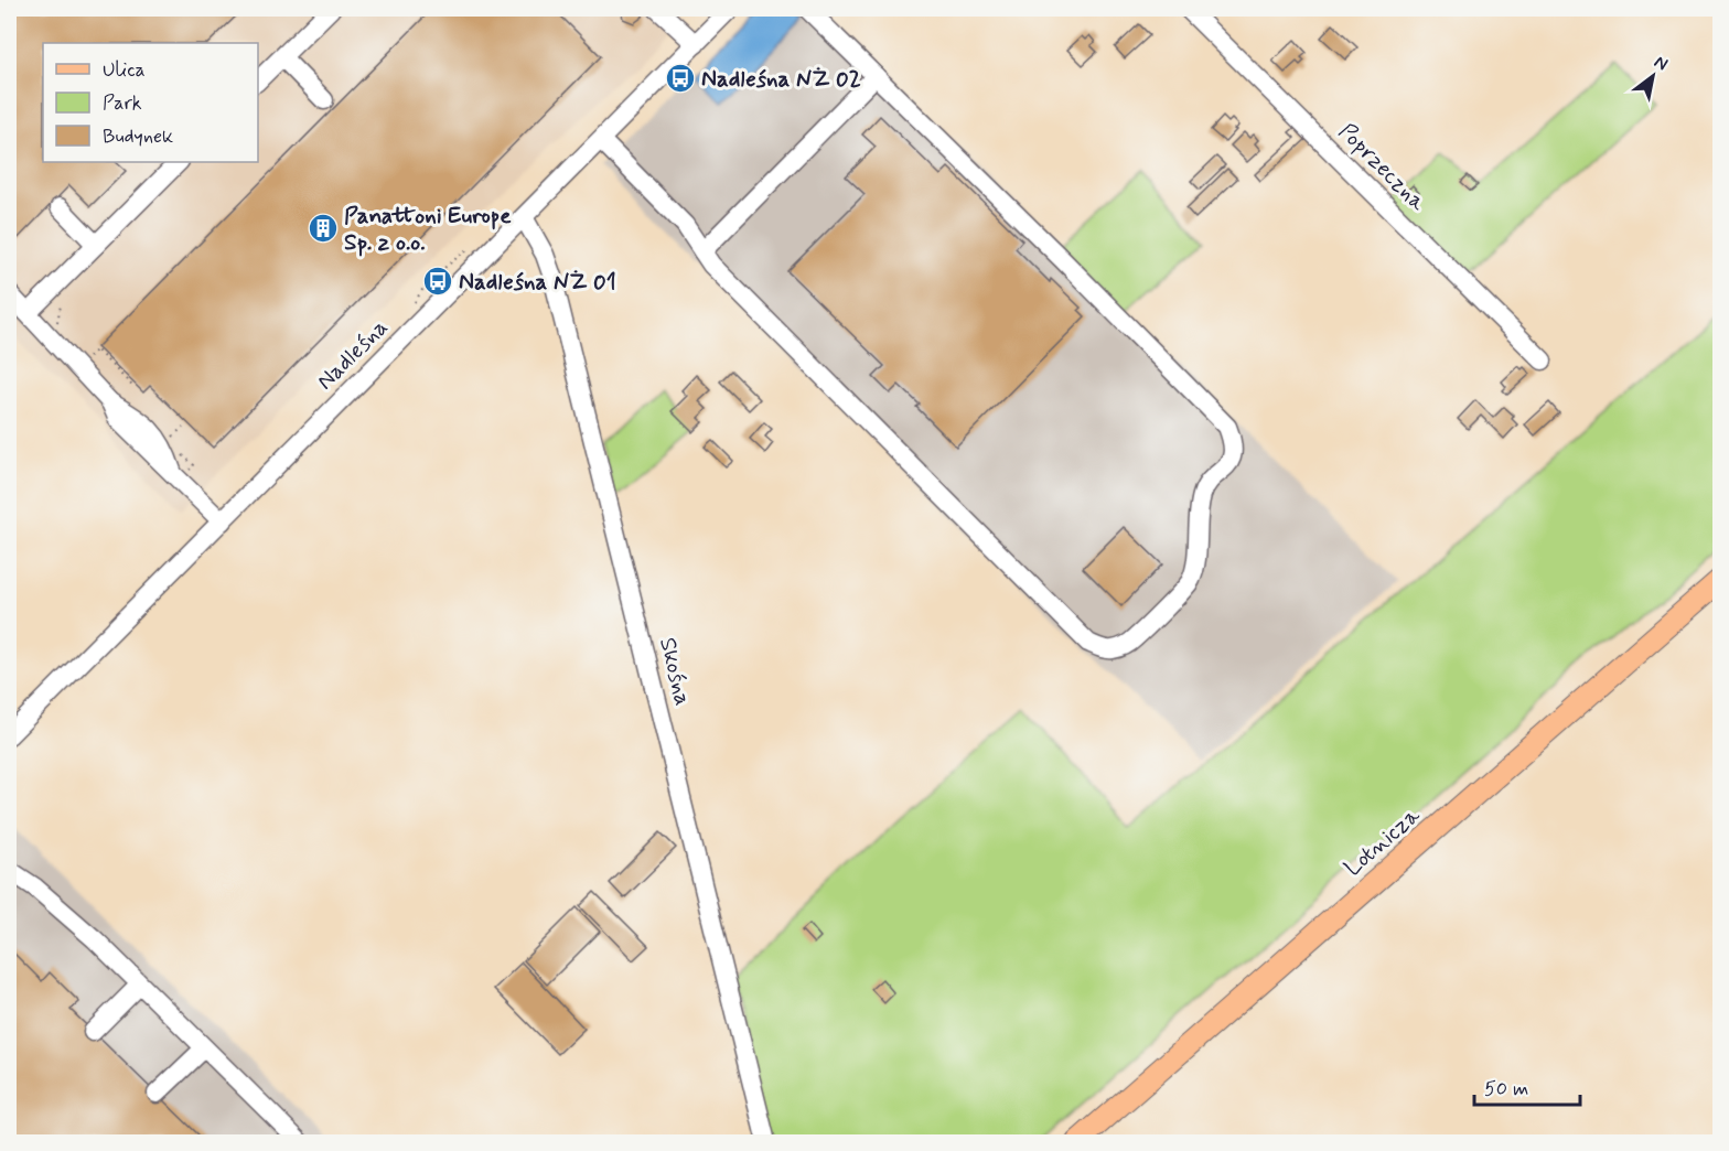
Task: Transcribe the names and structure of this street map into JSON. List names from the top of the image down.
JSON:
{
  "streets": {
    "main road": ["Lotnicza"],
    "street": ["Poprzeczna", "Nadleśna", "Skośna"]
  },
  "crossings": [
    ["Nadleśna", "Skośna"]
  ],
  "places": {
    "bus stop": ["Nadleśna NŻ 02", "Nadleśna NŻ 01"],
    "building": ["Panattoni Europe Sp. z o.o."]
  },
  "legend": ["Ulica", "Park", "Budynek"],
  "scale_bar": "50 m",
  "north": "top right"
}
